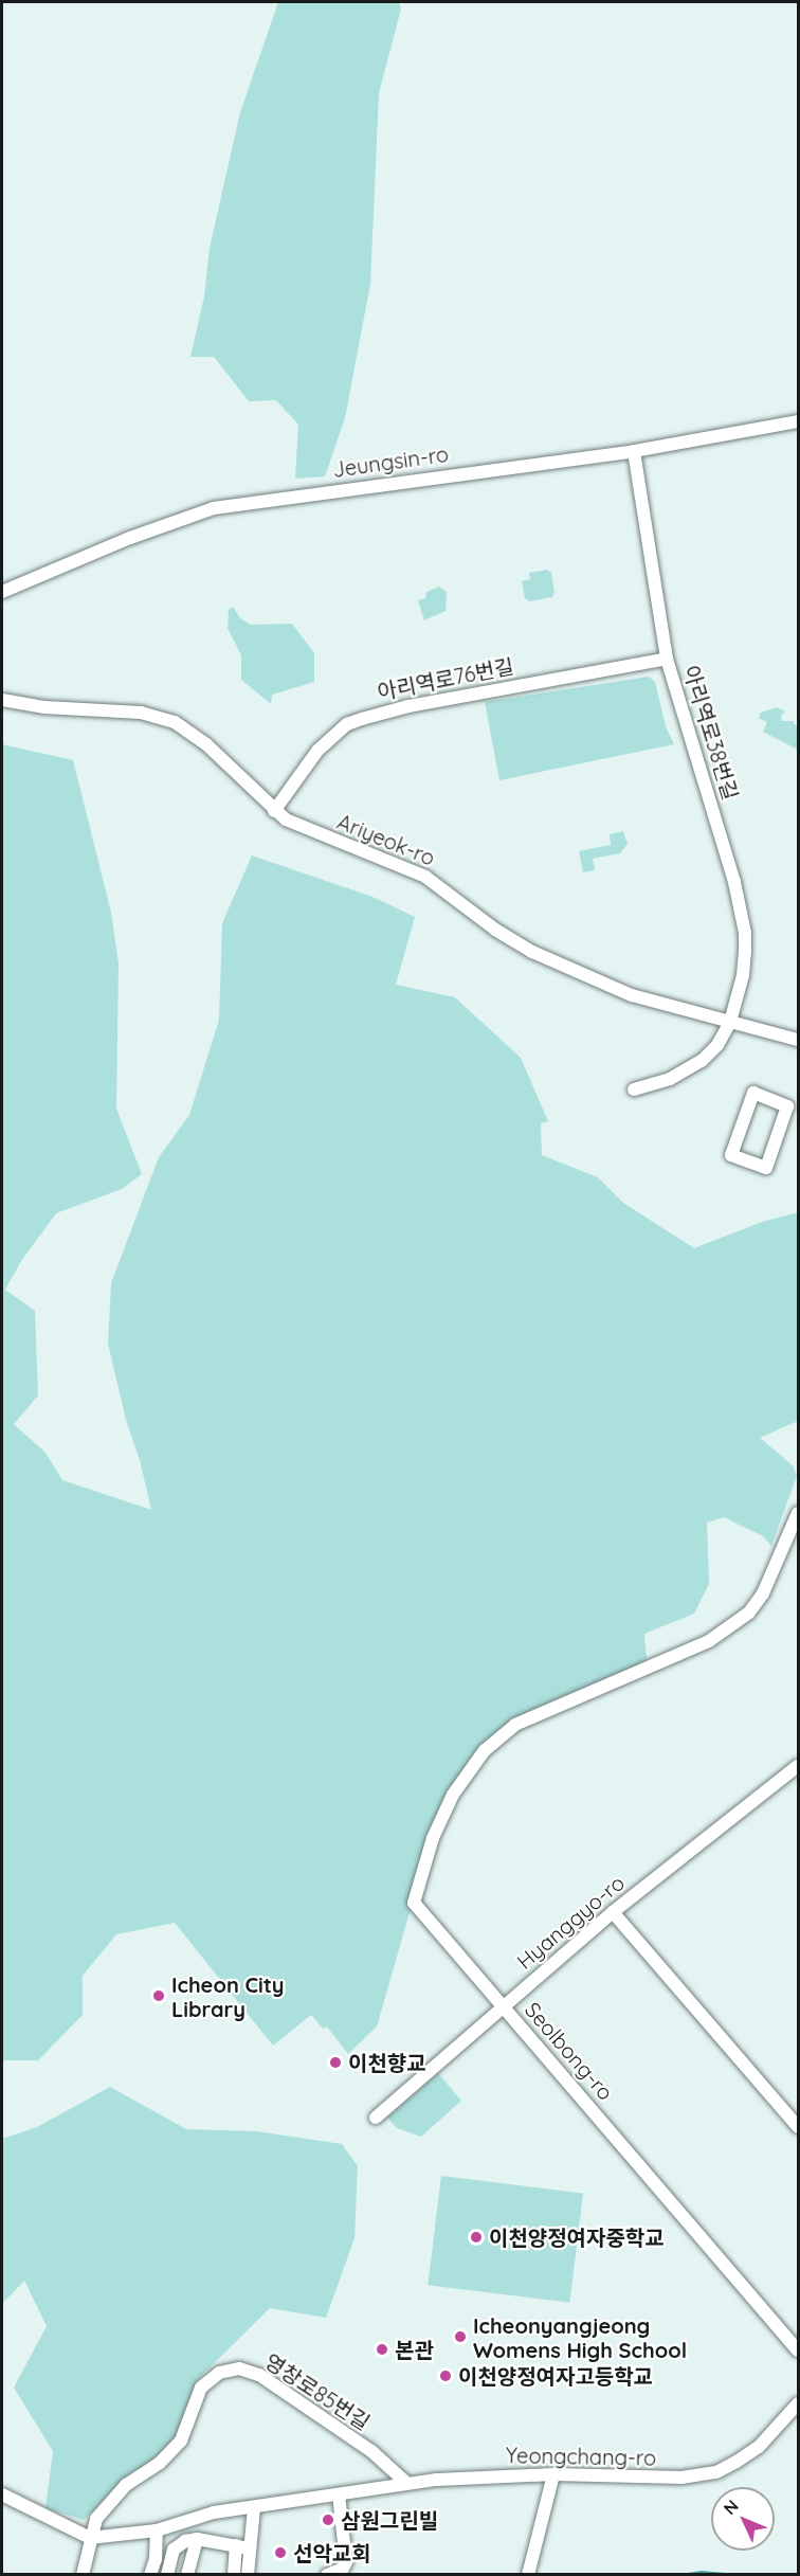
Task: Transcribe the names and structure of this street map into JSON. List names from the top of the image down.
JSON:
{
  "streets": {
    "street": [
      "Jeungsin-ro",
      "아리역로76번길",
      "아리역로38번길",
      "Ariyeok-ro",
      "Hyanggyo-ro",
      "Seolbong-ro",
      "영창로85번길",
      "Yeongchang-ro"
    ]
  },
  "crossings": [
    ["Jeungsin-ro", "아리역로38번길"],
    ["아리역로76번길", "아리역로38번길"],
    ["아리역로76번길", "Ariyeok-ro"],
    ["아리역로38번길", "Ariyeok-ro"],
    ["Hyanggyo-ro", "Seolbong-ro"],
    ["영창로85번길", "Yeongchang-ro"]
  ],
  "places": [
    "Icheon City Library",
    "이천향교",
    "이천양정여자중학교",
    "Icheonyangjeong Womens High School",
    "본관",
    "이천양정여자고등학교",
    "삼원그린빌",
    "선악교회"
  ],
  "north": "top left"
}
